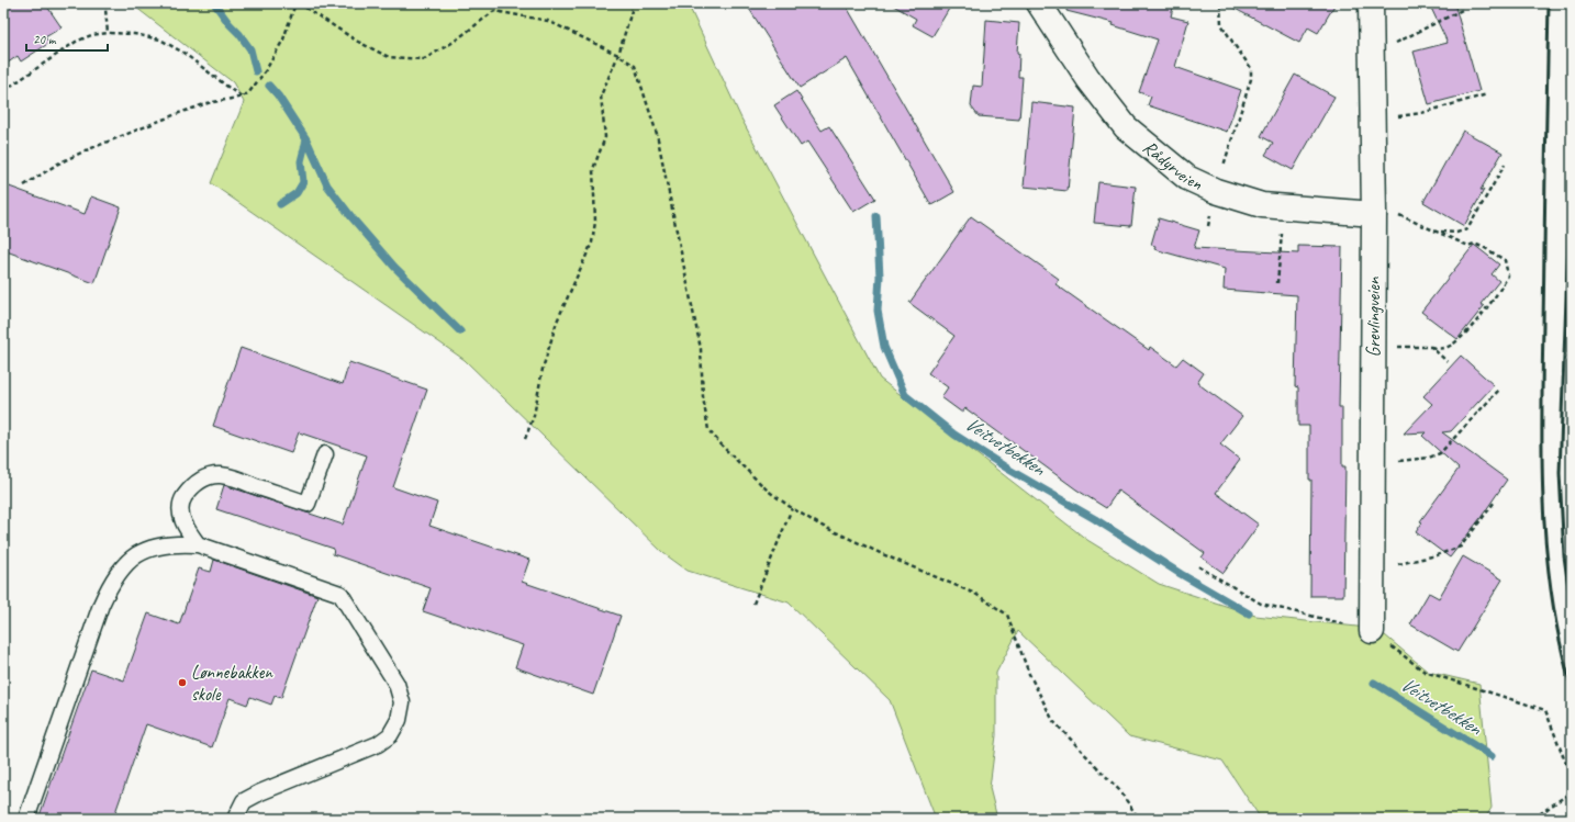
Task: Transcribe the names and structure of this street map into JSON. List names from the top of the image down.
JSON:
{
  "streets": {
    "street": ["Rådyrveien", "Grevlingveien"]
  },
  "crossings": [
    ["Rådyrveien", "Grevlingveien"]
  ],
  "water": ["Veitvetbekken"],
  "places": ["Lønnebakken skole"],
  "scale_bar": "20 m"
}
